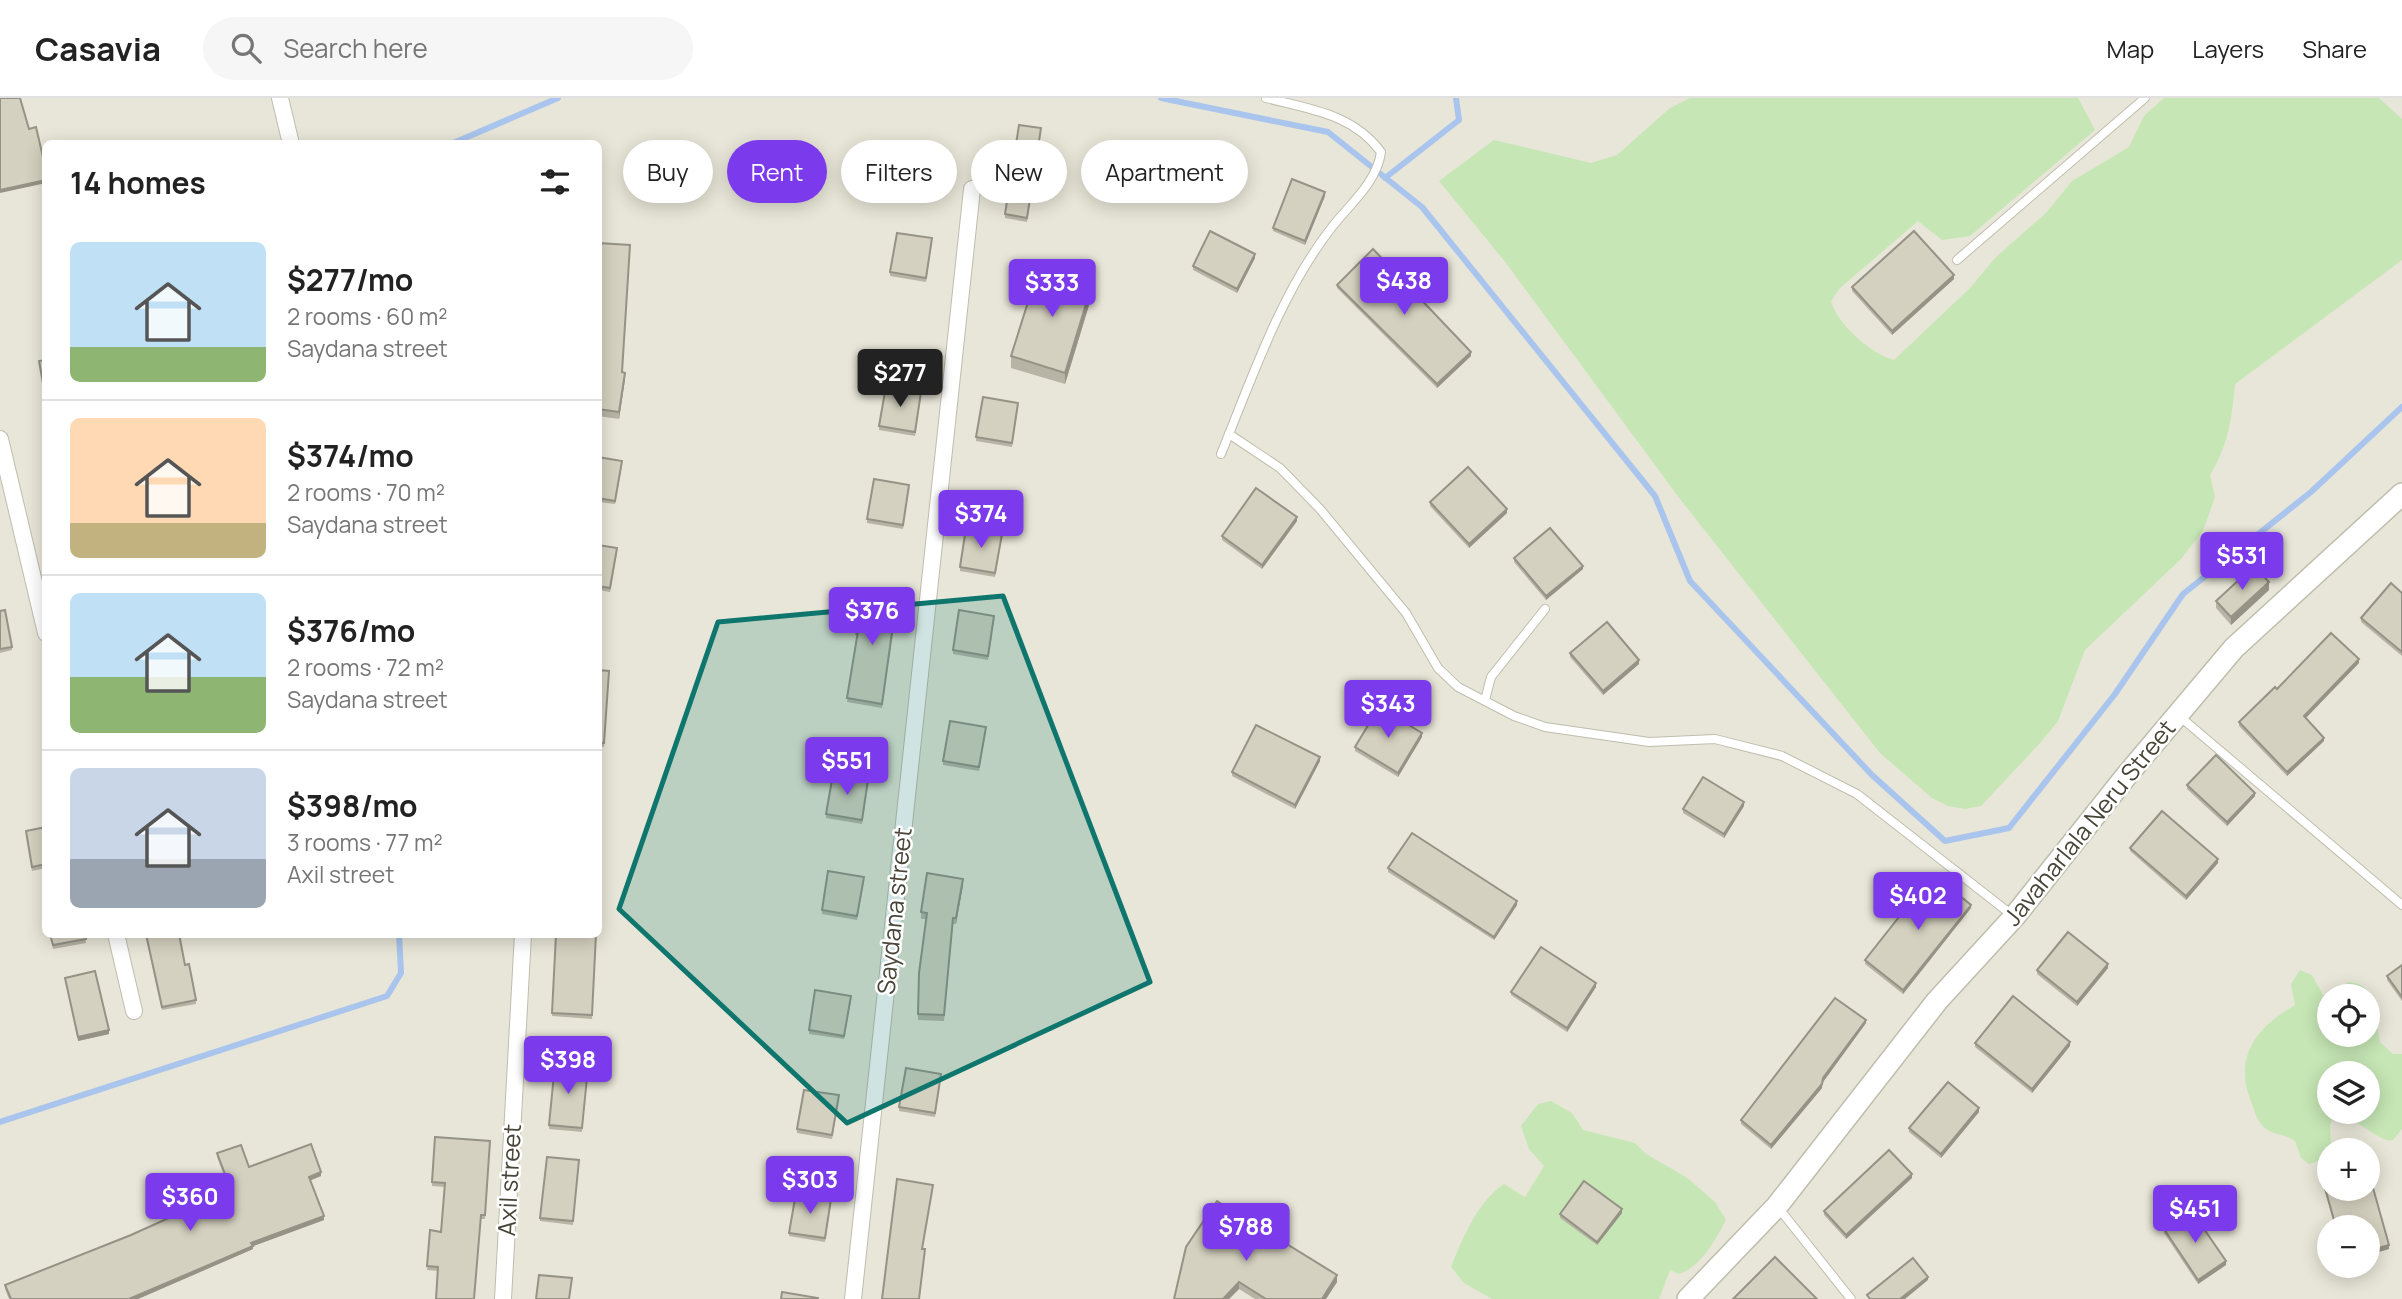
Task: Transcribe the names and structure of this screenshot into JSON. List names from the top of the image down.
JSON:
{
  "streets": {
    "street": ["Javaharlala Neru Street", "Saydana street", "Axil street"]
  },
  "page": {
    "header": "Casavia",
    "search": "Search here",
    "nav": ["Map", "Layers", "Share"],
    "chip": [
      "Buy",
      "Rent",
      "Filters",
      "New",
      "Apartment"
    ],
    "heading": "14 homes",
    "list": [
      {
        "name": "$277/mo",
        "note": "2 rooms · 60 m² · Saydana street"
      },
      {
        "name": "$374/mo",
        "note": "2 rooms · 70 m² · Saydana street"
      },
      {
        "name": "$376/mo",
        "note": "2 rooms · 72 m² · Saydana street"
      },
      {
        "name": "$398/mo",
        "note": "3 rooms · 77 m² · Axil street"
      }
    ],
    "price": [
      "$438",
      "$333",
      "$277",
      "$374",
      "$531",
      "$376",
      "$343",
      "$551",
      "$402",
      "$398",
      "$303",
      "$360",
      "$451",
      "$788"
    ],
    "map_buttons": ["+", "−"]
  }
}
